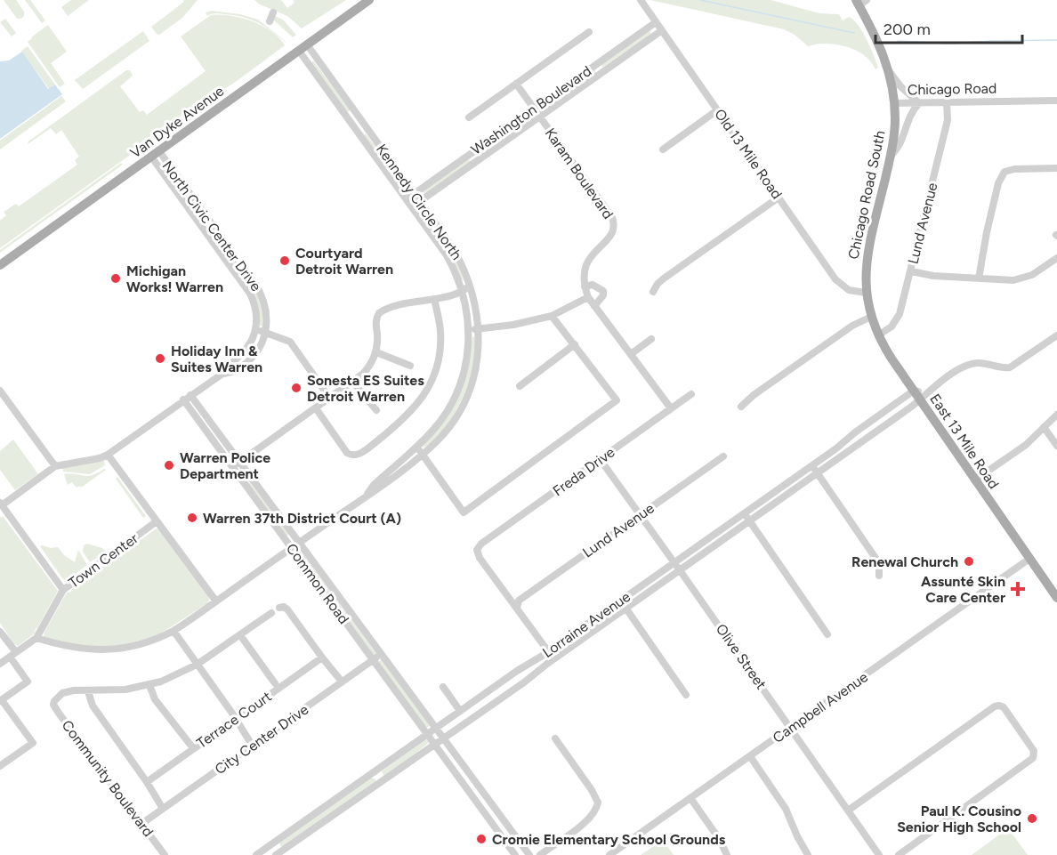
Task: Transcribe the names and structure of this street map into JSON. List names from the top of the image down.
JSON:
{
  "streets": {
    "main road": [
      "Chicago Road",
      "Van Dyke Avenue",
      "Chicago Road South",
      "East 13 Mile Road"
    ],
    "street": [
      "Washington Boulevard",
      "Old 13 Mile Road",
      "Karam Boulevard",
      "Kennedy Circle North",
      "Lund Avenue",
      "North Civic Center Drive",
      "Freda Drive",
      "Town Center",
      "Common Road",
      "Lorraine Avenue",
      "Olive Street",
      "Campbell Avenue",
      "Terrace Court",
      "City Center Drive",
      "Community Boulevard"
    ]
  },
  "crossings": [
    ["Chicago Road", "Chicago Road South"],
    ["Chicago Road", "Lund Avenue"],
    ["Washington Boulevard", "Old 13 Mile Road"],
    ["Washington Boulevard", "Karam Boulevard"],
    ["Washington Boulevard", "Kennedy Circle North"],
    ["Van Dyke Avenue", "Kennedy Circle North"],
    ["Van Dyke Avenue", "North Civic Center Drive"],
    ["Old 13 Mile Road", "Chicago Road South"],
    ["Old 13 Mile Road", "East 13 Mile Road"],
    ["Karam Boulevard", "Freda Drive"],
    ["Chicago Road South", "East 13 Mile Road"],
    ["Kennedy Circle North", "Town Center"],
    ["Kennedy Circle North", "Common Road"],
    ["Lund Avenue", "East 13 Mile Road"],
    ["Lund Avenue", "Freda Drive"],
    ["Lund Avenue", "Olive Street"],
    ["North Civic Center Drive", "Common Road"],
    ["East 13 Mile Road", "Lorraine Avenue"],
    ["East 13 Mile Road", "Campbell Avenue"],
    ["Freda Drive", "Olive Street"],
    ["Common Road", "Lorraine Avenue"],
    ["Common Road", "City Center Drive"],
    ["Lorraine Avenue", "Olive Street"],
    ["Olive Street", "Campbell Avenue"],
    ["City Center Drive", "Community Boulevard"]
  ],
  "places": {
    "other": [
      "Courtyard Detroit Warren",
      "Michigan Works! Warren",
      "Holiday Inn & Suites Warren",
      "Sonesta ES Suites Detroit Warren",
      "Warren Police Department",
      "Warren 37th District Court (A)",
      "Renewal Church",
      "Paul K. Cousino Senior High School",
      "Cromie Elementary School Grounds"
    ],
    "health": ["Assunté Skin Care Center"]
  },
  "scale_bar": "200 m"
}
